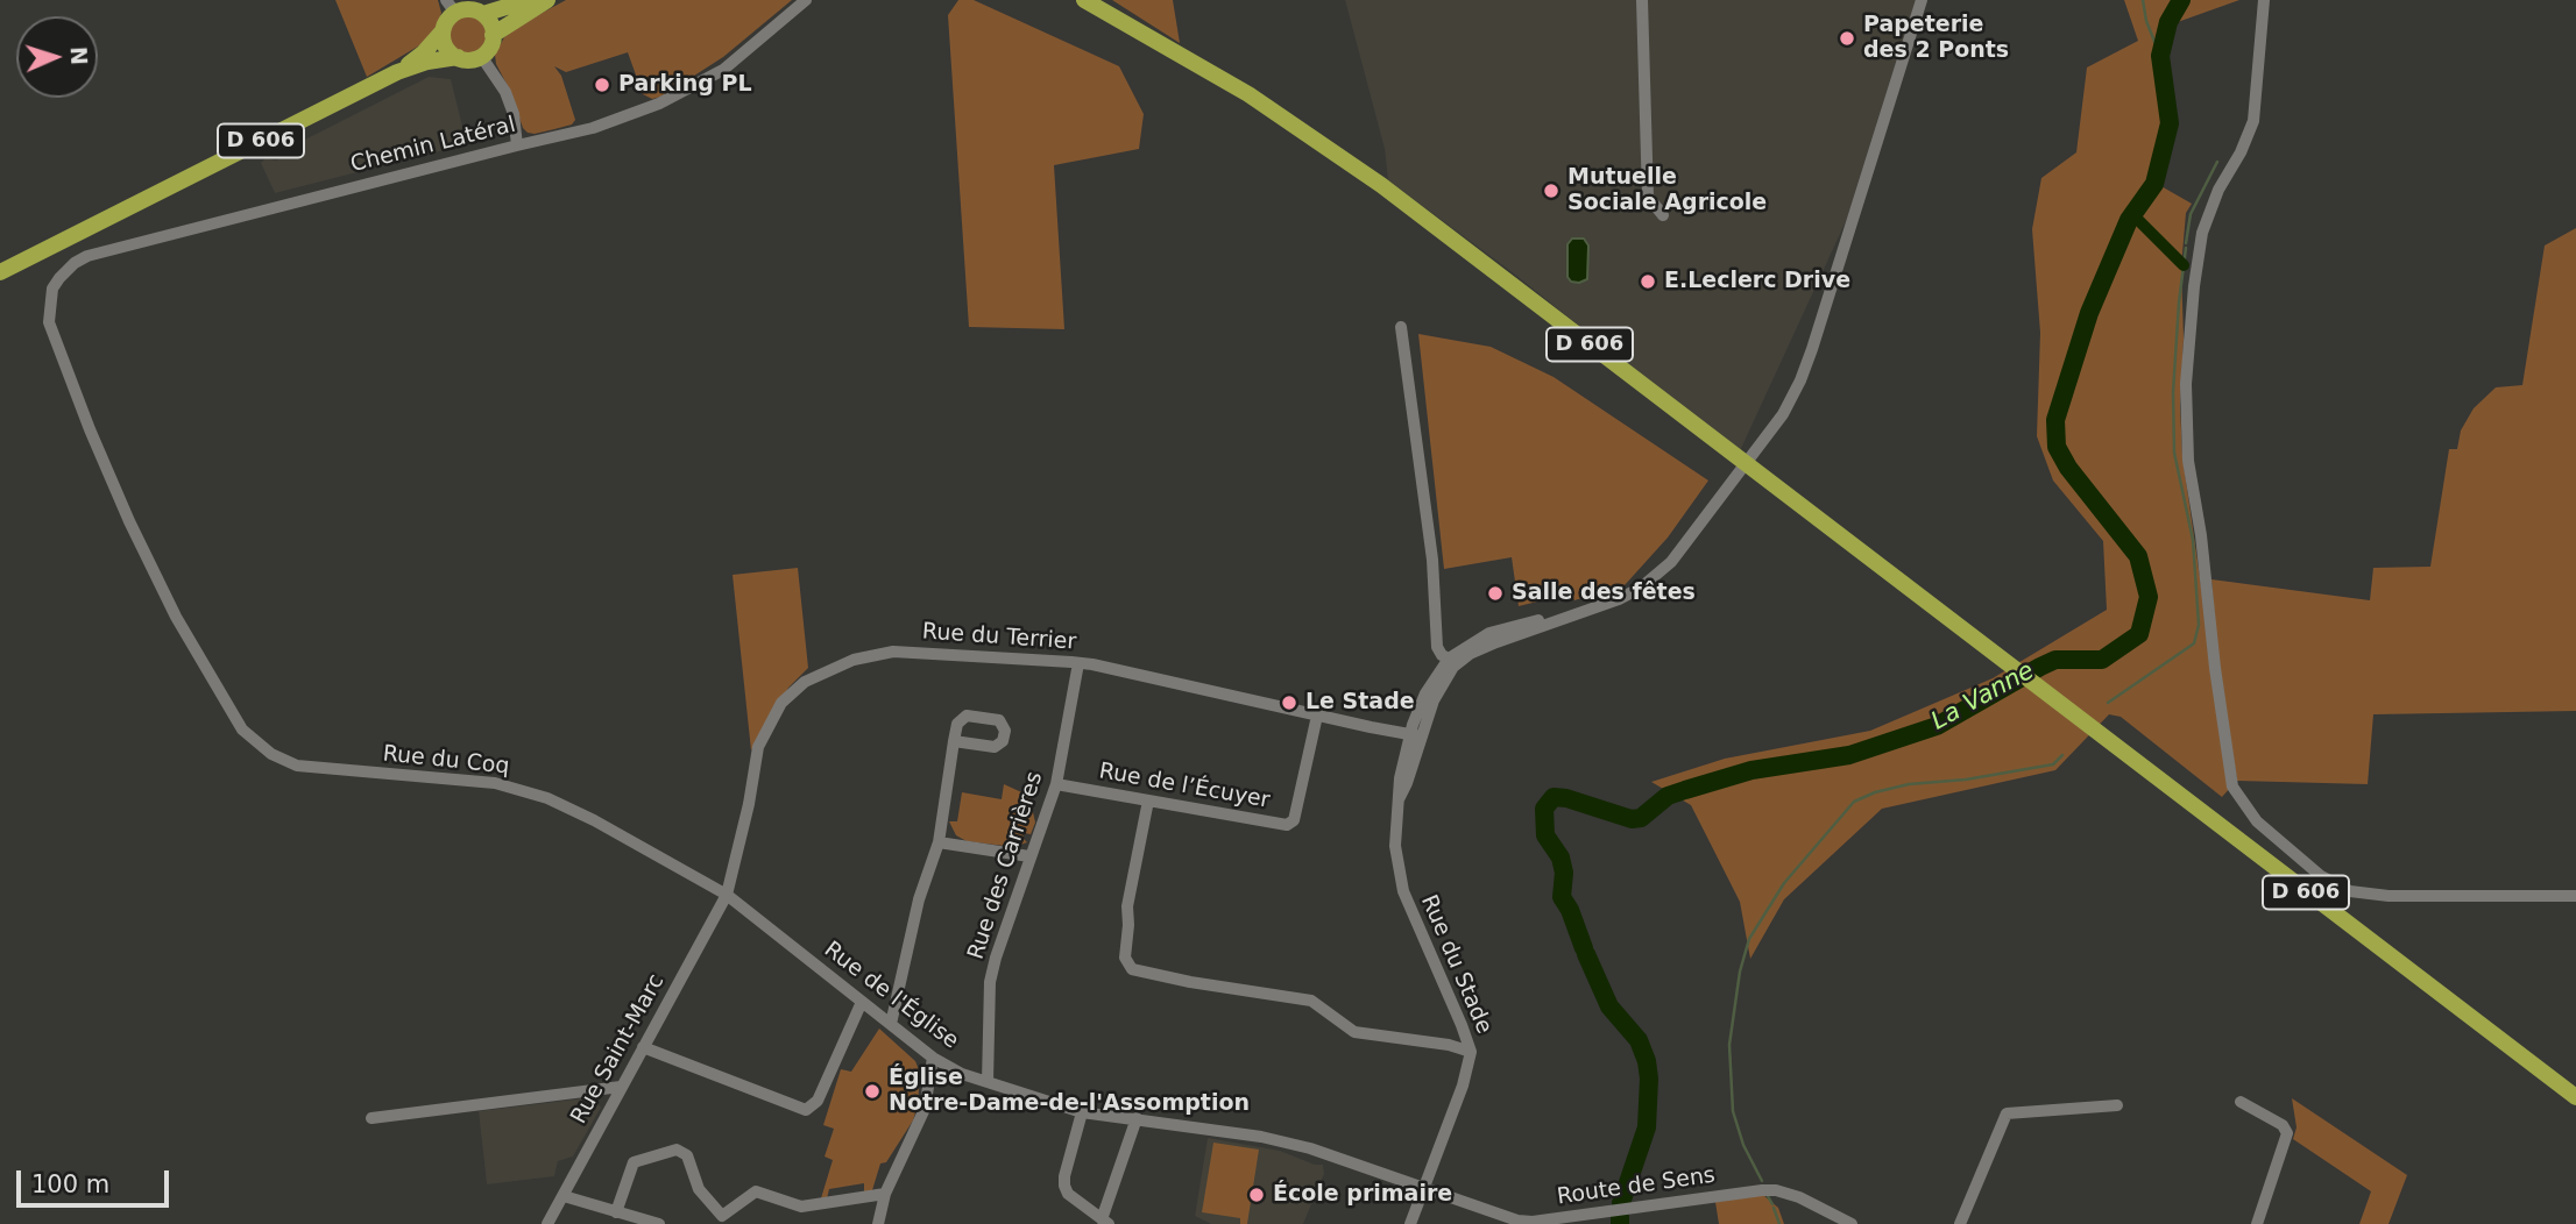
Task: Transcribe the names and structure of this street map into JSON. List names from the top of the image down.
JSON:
{
  "streets": {
    "main road": ["D 606"],
    "street": [
      "Chemin Latéral",
      "Rue du Terrier",
      "Rue du Coq",
      "Rue de l’Écuyer",
      "Rue des Carrières",
      "Rue du Stade",
      "Rue de l'Église",
      "Rue Saint-Marc",
      "Route de Sens"
    ]
  },
  "crossings": [
    ["Chemin Latéral", "Rue du Coq"],
    ["Rue du Terrier", "Rue du Coq"],
    ["Rue du Terrier", "Rue de l’Écuyer"],
    ["Rue du Terrier", "Rue des Carrières"],
    ["Rue du Terrier", "Rue du Stade"],
    ["Rue du Terrier", "Rue de l'Église"],
    ["Rue du Terrier", "Rue Saint-Marc"],
    ["Rue du Coq", "Rue de l'Église"],
    ["Rue du Coq", "Rue Saint-Marc"],
    ["Rue de l’Écuyer", "Rue des Carrières"],
    ["Rue des Carrières", "Rue de l'Église"],
    ["Rue du Stade", "Rue de l'Église"],
    ["Rue du Stade", "Route de Sens"],
    ["Rue de l'Église", "Rue Saint-Marc"],
    ["Rue de l'Église", "Route de Sens"]
  ],
  "water": ["La Vanne"],
  "places": [
    "Papeterie des 2 Ponts",
    "Parking PL",
    "Mutuelle Sociale Agricole",
    "E.Leclerc Drive",
    "Salle des fêtes",
    "Le Stade",
    "Église Notre-Dame-de-l'Assomption",
    "École primaire"
  ],
  "scale_bar": "100 m",
  "north": "right"
}
